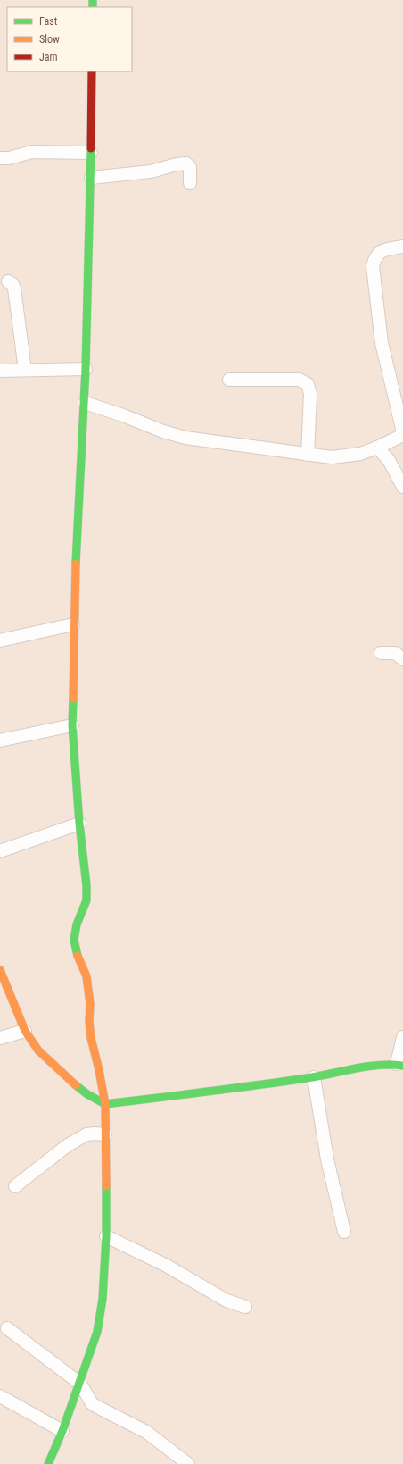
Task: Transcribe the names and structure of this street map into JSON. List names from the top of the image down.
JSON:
{
  "legend": ["Fast", "Slow", "Jam"]
}
